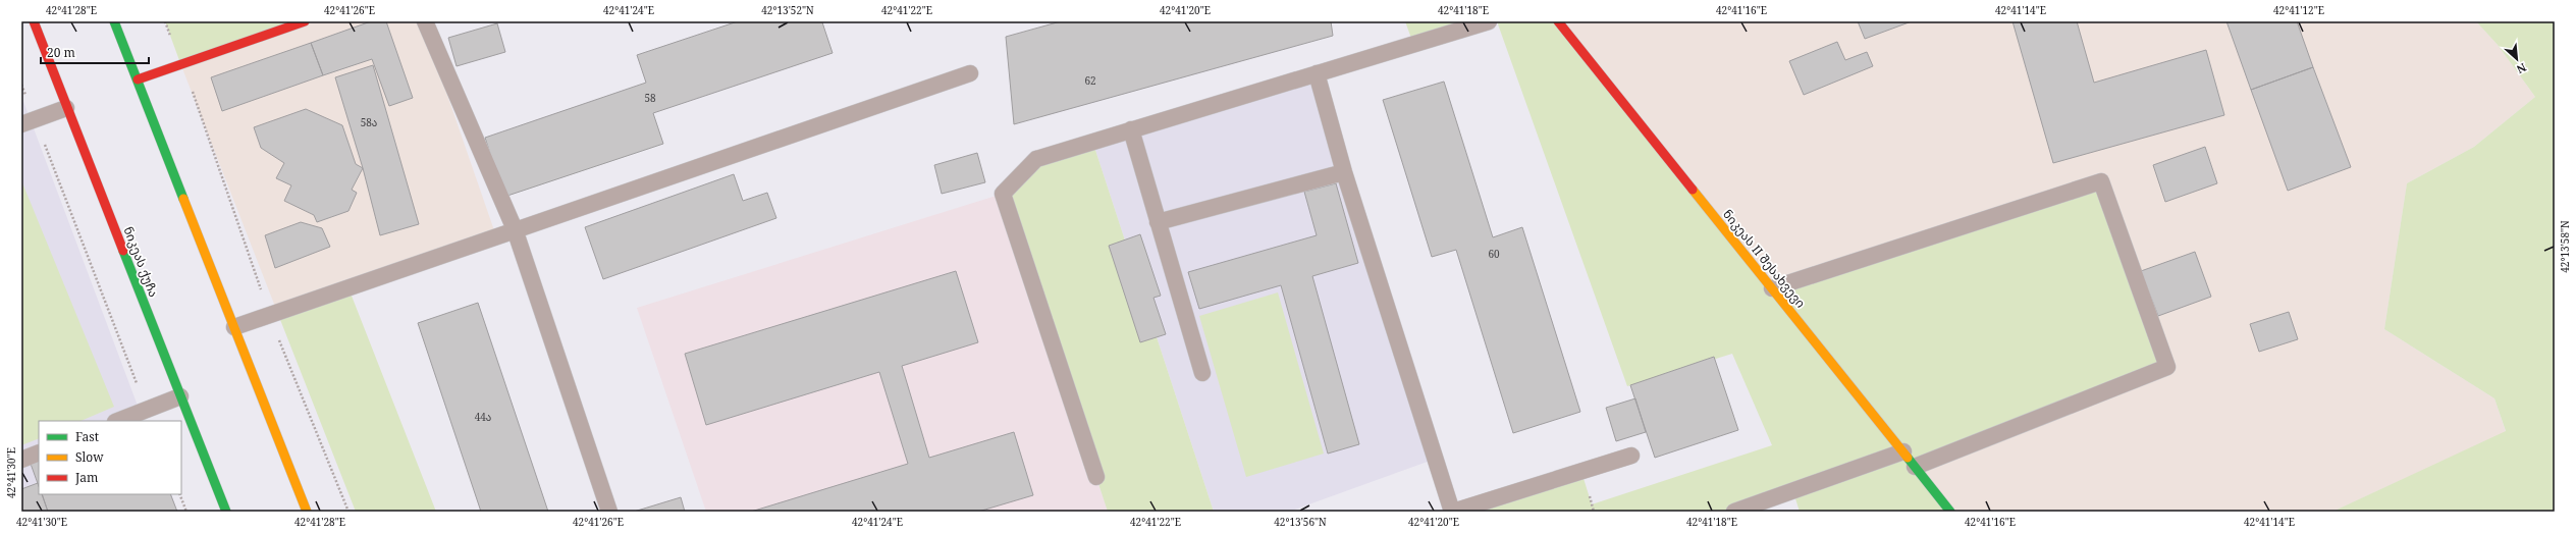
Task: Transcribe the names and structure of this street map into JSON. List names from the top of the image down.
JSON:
{
  "streets": {
    "main road": ["ნიკეას II შესახვევი", "ნიკეას ქუჩა"]
  },
  "house_numbers": [
    "62",
    "58",
    "58ა",
    "60",
    "44ა"
  ],
  "legend": ["Fast", "Slow", "Jam"],
  "scale_bar": "20 m",
  "north": "bottom right",
  "coordinates": [
    "42°41'28\"E",
    "42°41'26\"E",
    "42°41'24\"E",
    "42°13'52\"N",
    "42°41'22\"E",
    "42°41'20\"E",
    "42°41'18\"E",
    "42°41'16\"E",
    "42°41'14\"E",
    "42°41'12\"E",
    "42°13'58\"N",
    "42°41'30\"E",
    "42°13'56\"N"
  ]
}
